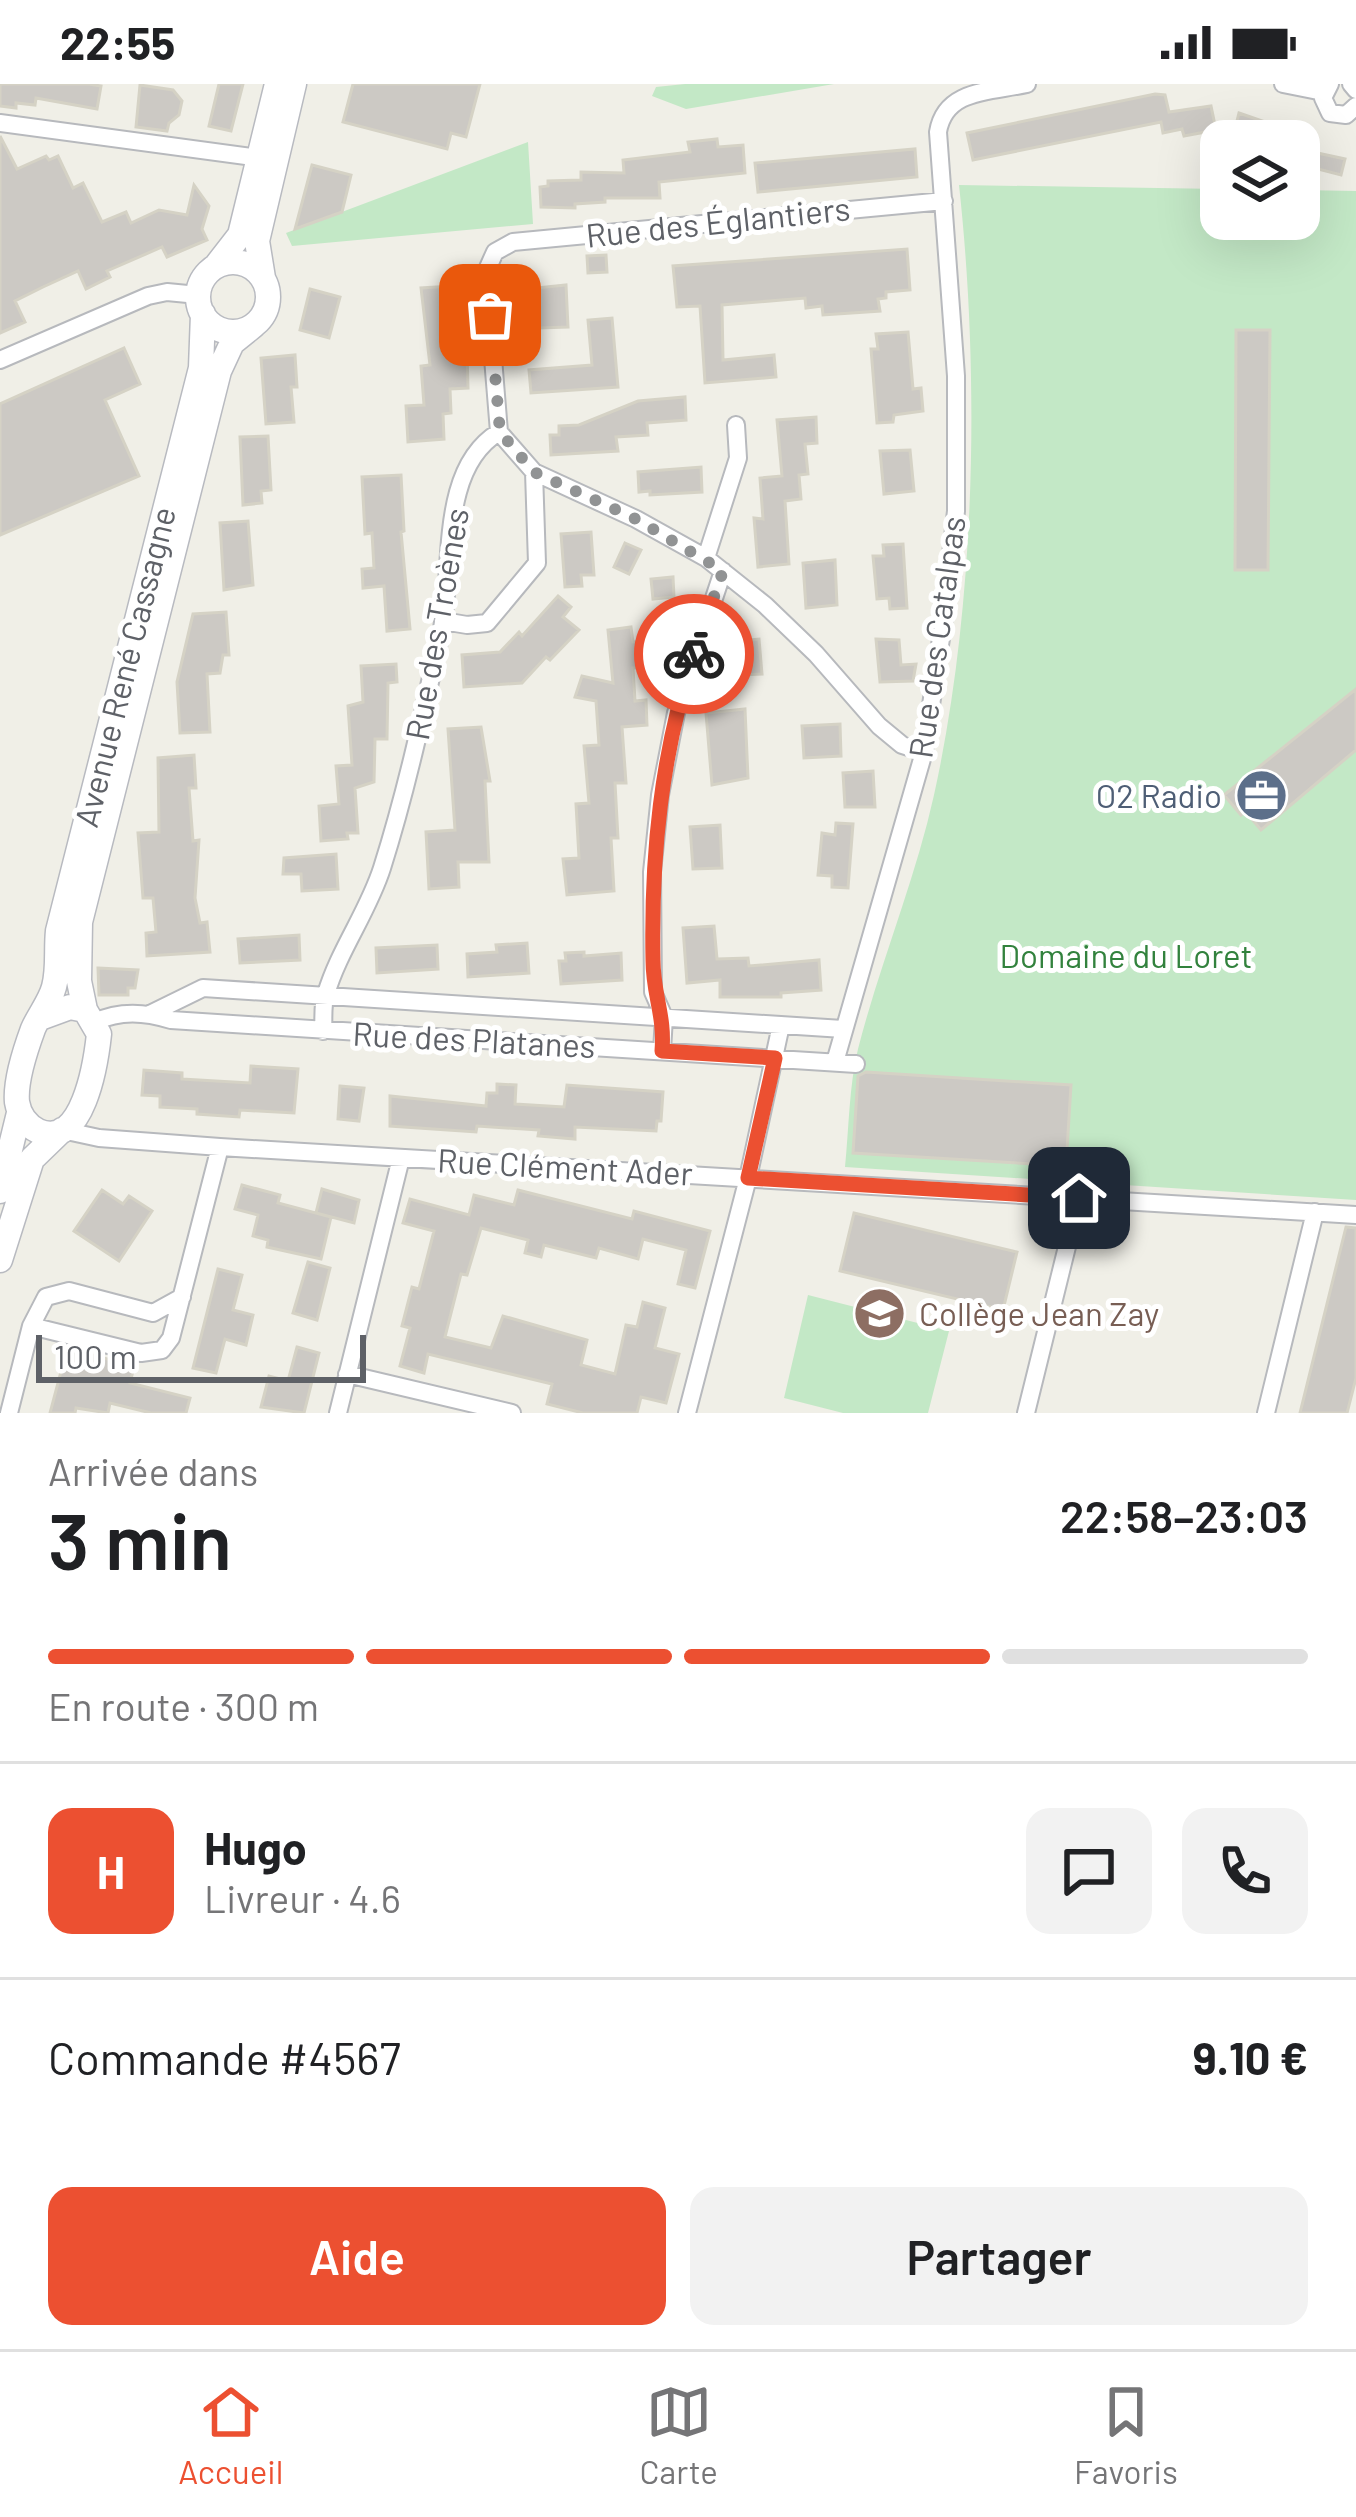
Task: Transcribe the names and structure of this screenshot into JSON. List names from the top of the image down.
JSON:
{
  "streets": {
    "main road": ["Avenue René Cassagne"],
    "street": [
      "Rue des Églantiers",
      "Rue des Troènes",
      "Rue des Catalpas",
      "Rue des Platanes",
      "Rue Clément Ader"
    ]
  },
  "crossings": [
    ["Rue des Églantiers", "Rue des Troènes"],
    ["Rue des Églantiers", "Rue des Catalpas"],
    ["Rue des Catalpas", "Rue des Platanes"],
    ["Avenue René Cassagne", "Rue des Platanes"],
    ["Avenue René Cassagne", "Rue Clément Ader"]
  ],
  "parks": ["Domaine du Loret"],
  "places": {
    "office": ["O2 Radio"],
    "school or university": ["Collège Jean Zay"]
  },
  "scale_bar": "100 m",
  "page": {
    "status": "22:55",
    "scale": "100 m",
    "heading": ["3 min", "Arrivée dans", "22:58–23:03"],
    "panel": [
      "Hugo",
      "Livreur · 4.6",
      "Commande #4567",
      "9.10 €"
    ],
    "bar": "En route · 300 m",
    "round": "H",
    "buttons": ["Aide", "Partager"],
    "tabs": ["Accueil", "Carte", "Favoris"]
  }
}
